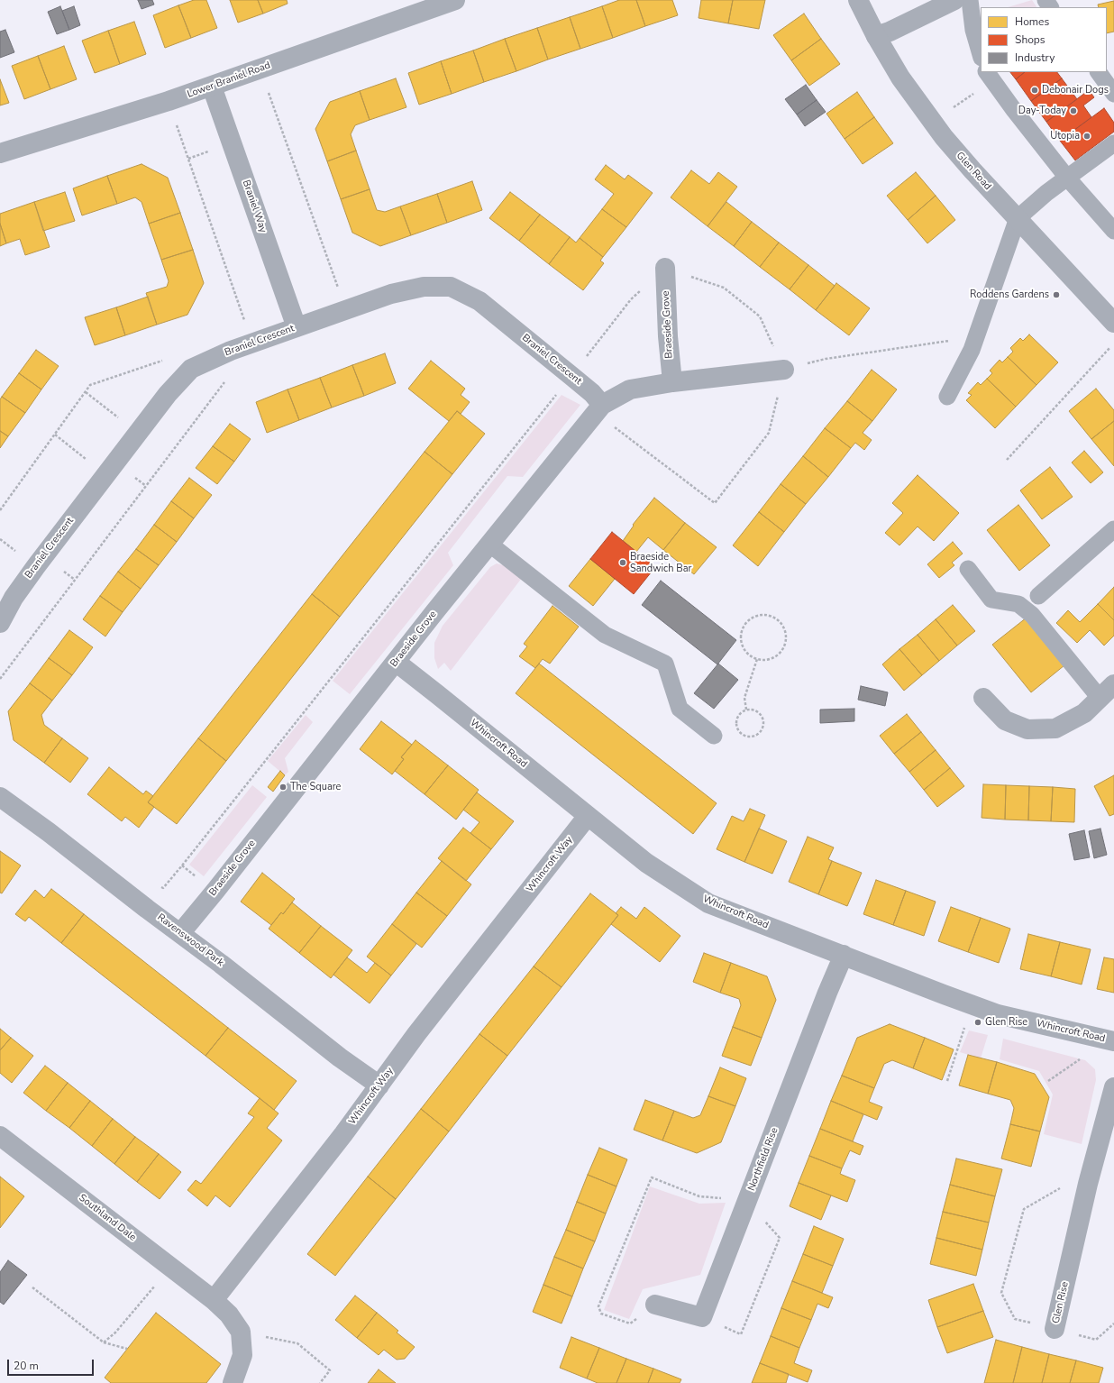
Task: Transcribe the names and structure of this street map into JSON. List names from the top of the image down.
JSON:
{
  "streets": {
    "street": [
      "Lower Braniel Road",
      "Glen Road",
      "Braniel Way",
      "Braeside Grove",
      "Braniel Crescent",
      "Whincroft Road",
      "Whincroft Way",
      "Ravenswood Park",
      "Northfield Rise",
      "Southland Dale",
      "Glen Rise"
    ]
  },
  "crossings": [
    ["Lower Braniel Road", "Braniel Way"],
    ["Braniel Way", "Braniel Crescent"],
    ["Braeside Grove", "Braniel Crescent"],
    ["Braeside Grove", "Whincroft Road"],
    ["Braeside Grove", "Ravenswood Park"],
    ["Whincroft Road", "Whincroft Way"],
    ["Whincroft Road", "Northfield Rise"],
    ["Whincroft Way", "Ravenswood Park"],
    ["Whincroft Way", "Southland Dale"]
  ],
  "places": [
    "Debonair Dogs",
    "Day-Today",
    "Utopia",
    "Roddens Gardens",
    "Braeside Sandwich Bar",
    "The Square",
    "Glen Rise"
  ],
  "legend": ["Homes", "Shops", "Industry"],
  "scale_bar": "20 m"
}
